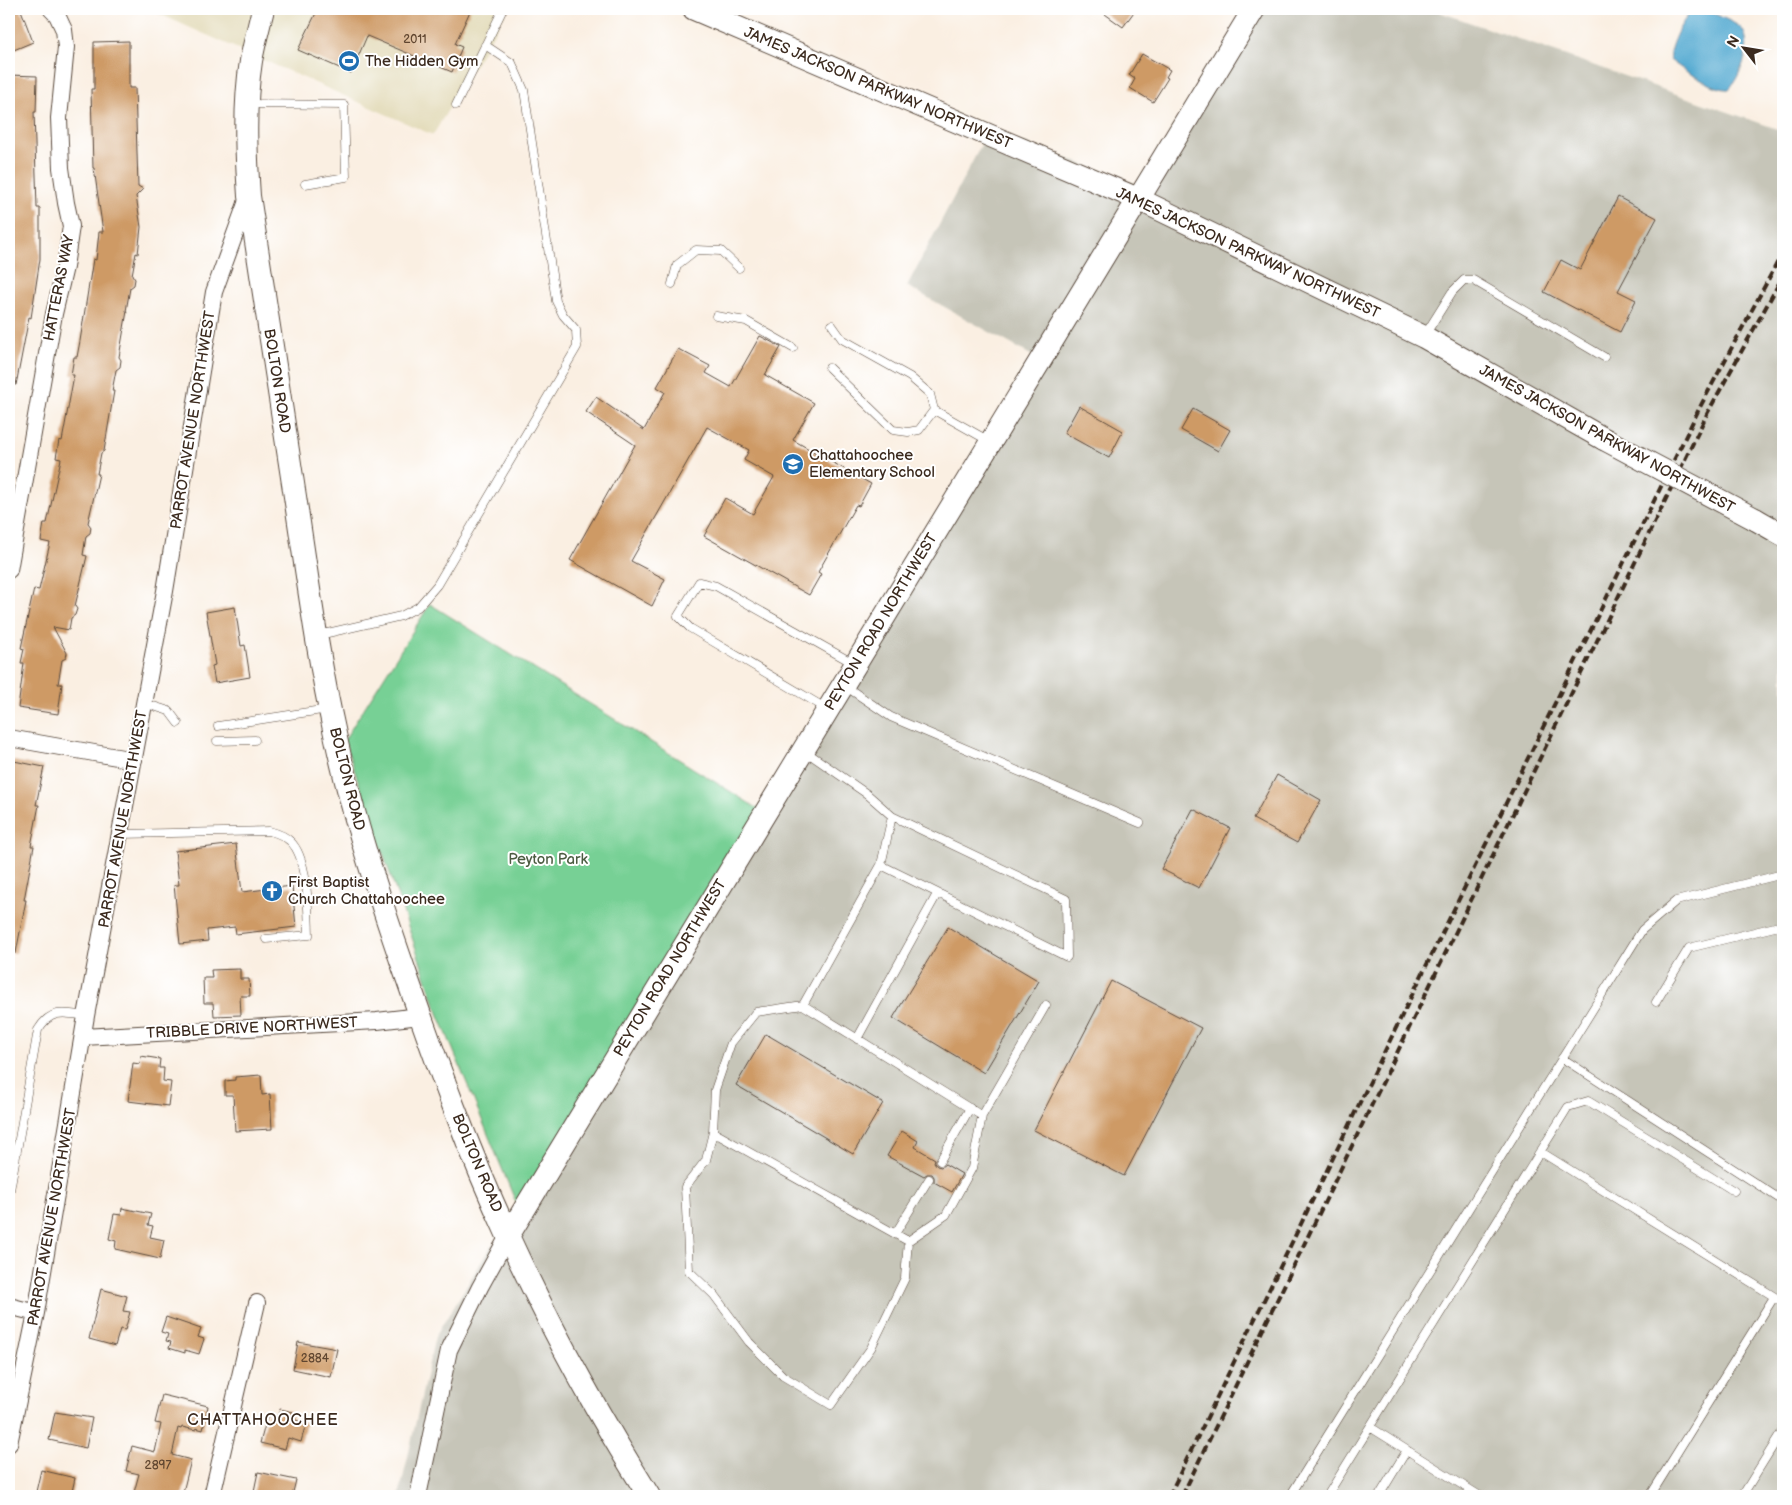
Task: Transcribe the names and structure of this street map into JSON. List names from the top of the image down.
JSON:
{
  "streets": {
    "main road": ["JAMES JACKSON PARKWAY NORTHWEST", "BOLTON ROAD", "PEYTON ROAD NORTHWEST"],
    "street": ["HATTERAS WAY", "PARROT AVENUE NORTHWEST", "TRIBBLE DRIVE NORTHWEST"]
  },
  "crossings": [
    ["JAMES JACKSON PARKWAY NORTHWEST", "PEYTON ROAD NORTHWEST"],
    ["BOLTON ROAD", "PARROT AVENUE NORTHWEST"],
    ["BOLTON ROAD", "PEYTON ROAD NORTHWEST"],
    ["BOLTON ROAD", "TRIBBLE DRIVE NORTHWEST"],
    ["PARROT AVENUE NORTHWEST", "TRIBBLE DRIVE NORTHWEST"]
  ],
  "districts": ["CHATTAHOOCHEE"],
  "parks": ["Peyton Park"],
  "places": {
    "sports": ["The Hidden Gym"],
    "school or university": ["Chattahoochee Elementary School"],
    "church": ["First Baptist Church Chattahoochee"]
  },
  "house_numbers": ["2011", "2884", "2897"],
  "north": "top left"
}
